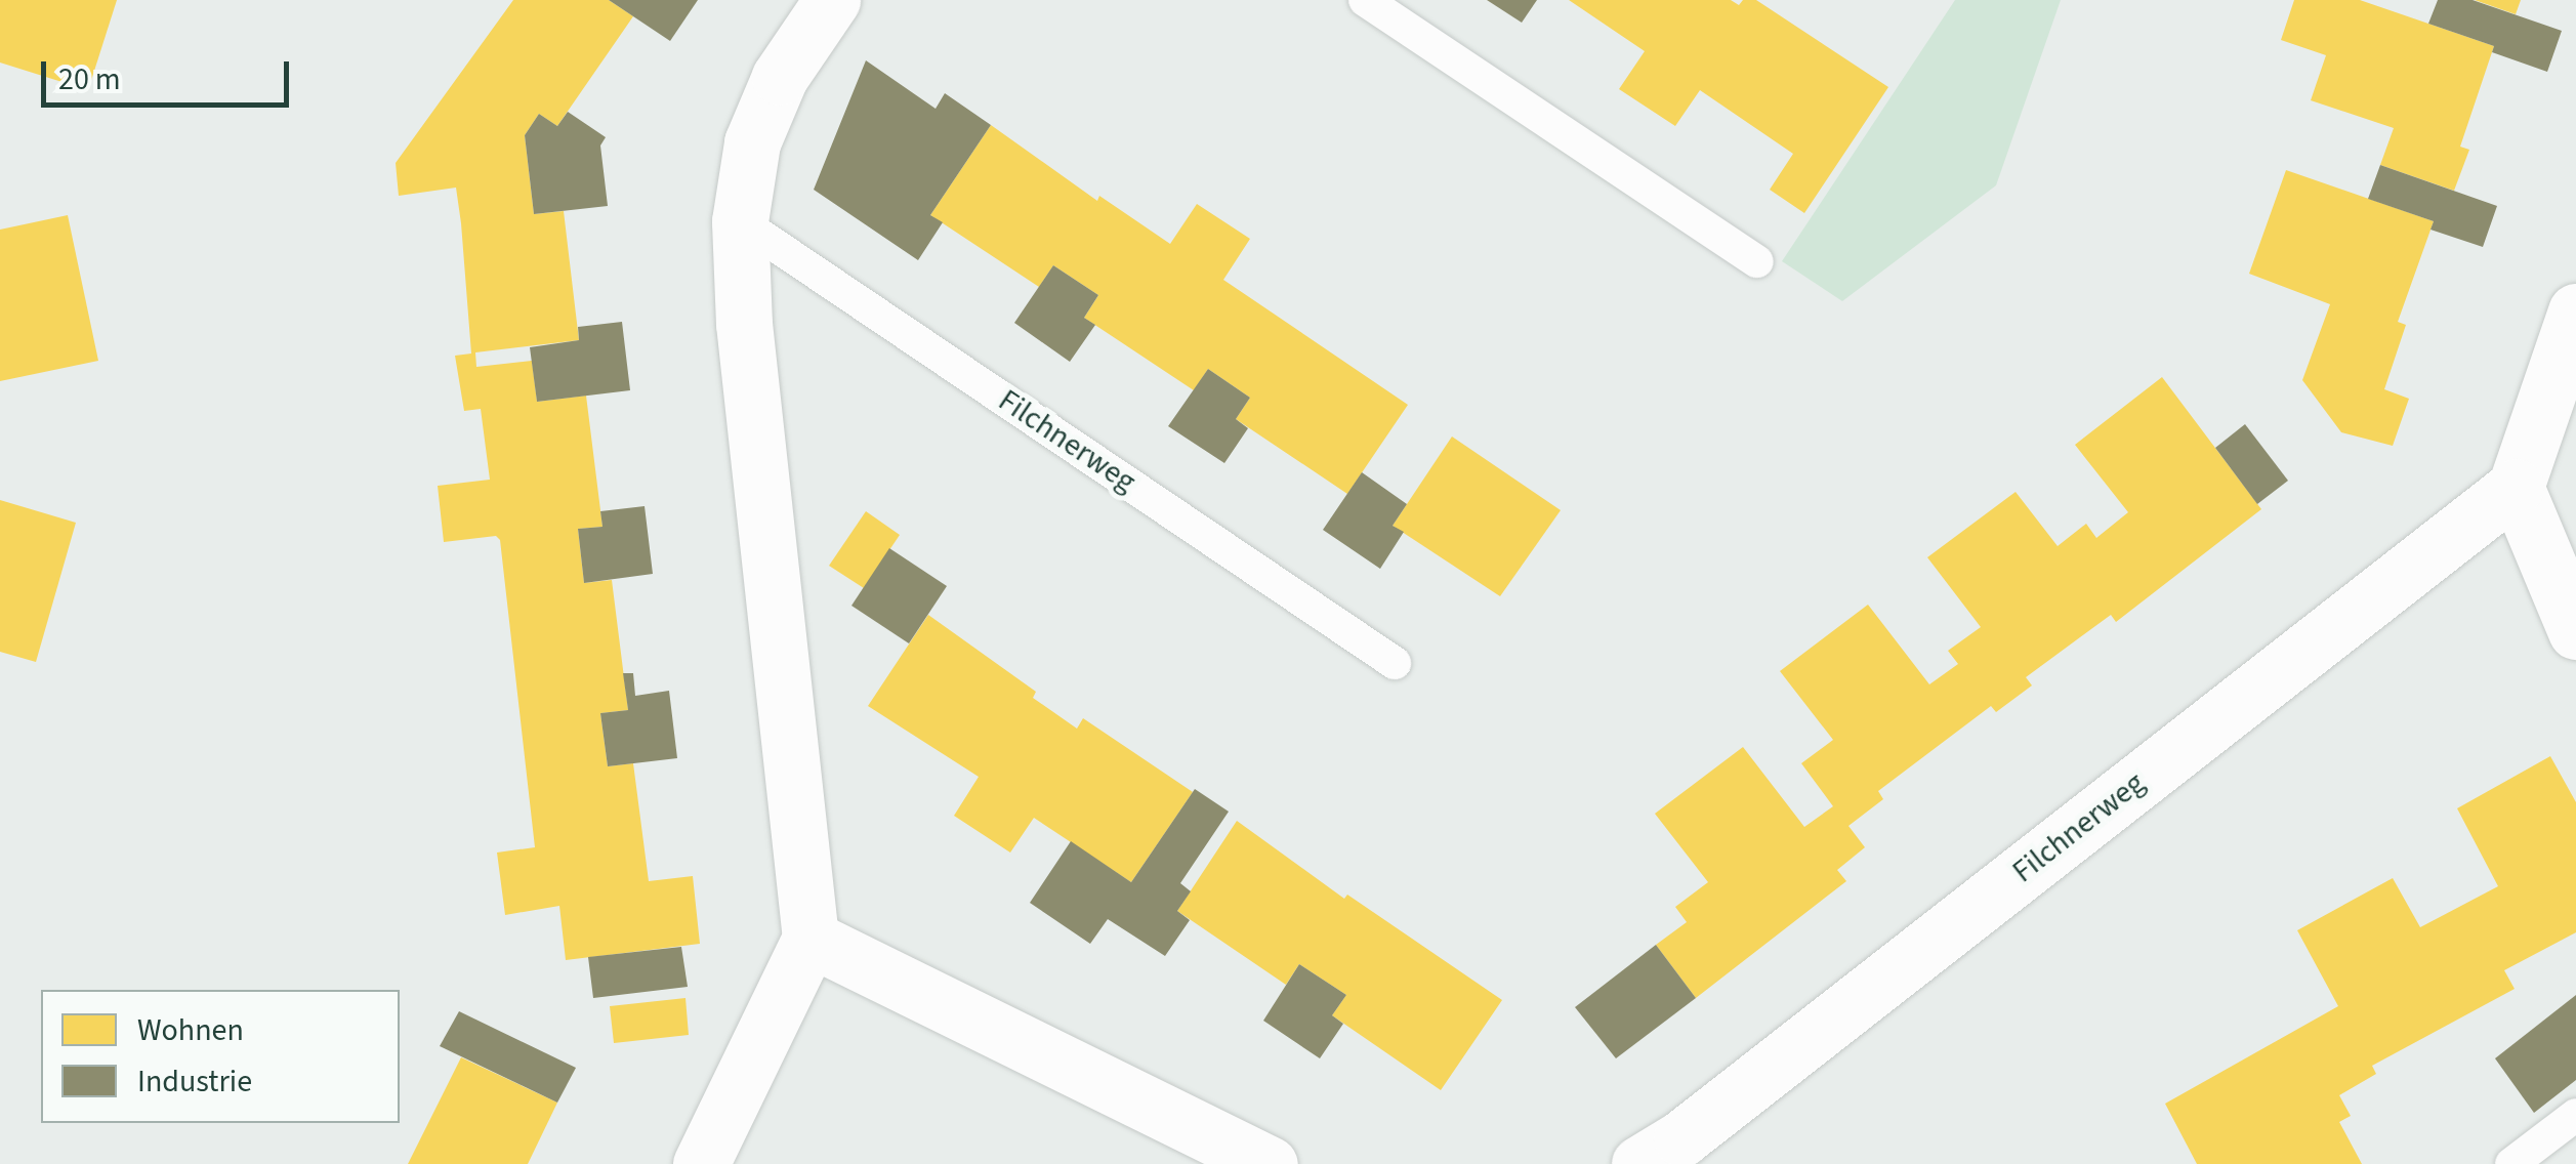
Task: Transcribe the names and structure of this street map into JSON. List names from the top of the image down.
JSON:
{
  "streets": {
    "street": ["Filchnerweg"]
  },
  "legend": ["Wohnen", "Industrie"],
  "scale_bar": "20 m"
}
